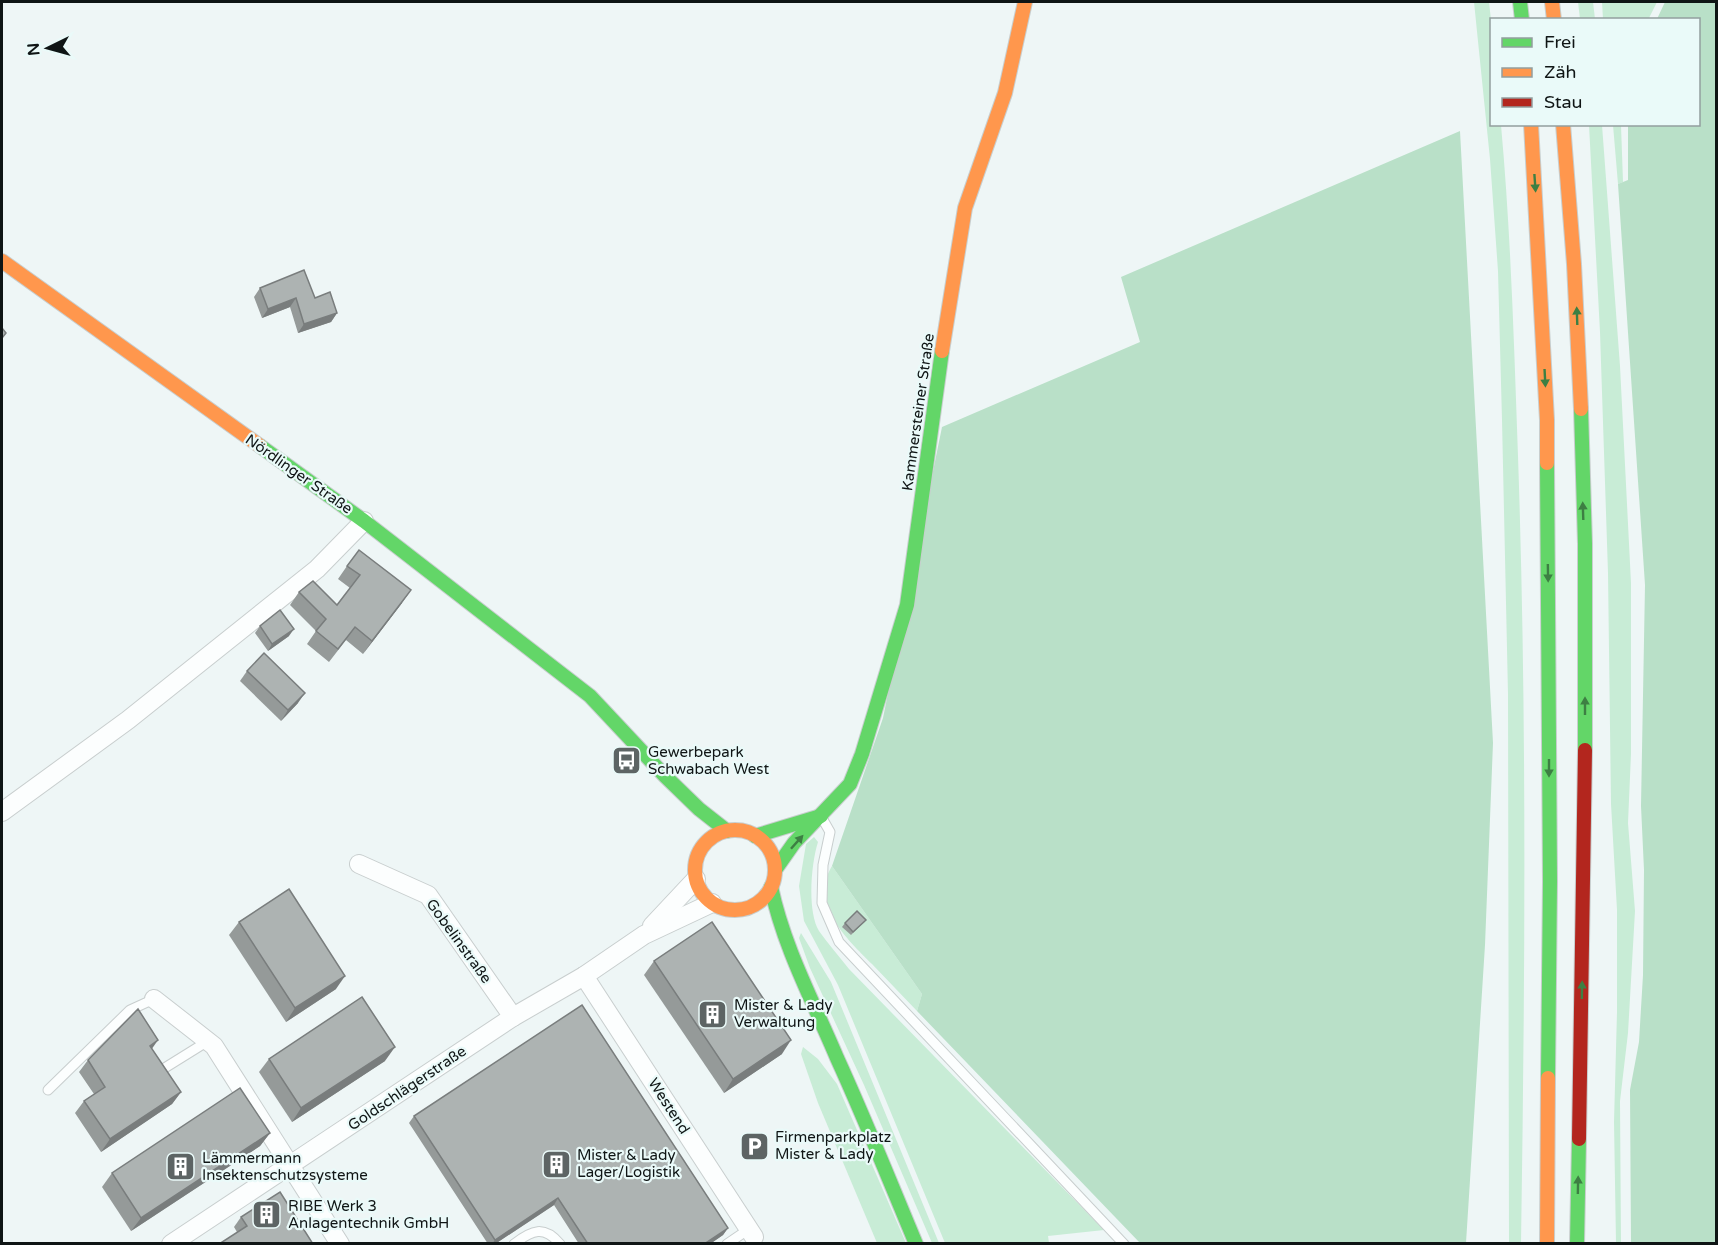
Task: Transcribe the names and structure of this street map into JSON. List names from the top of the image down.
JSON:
{
  "streets": {
    "main road": ["Kammersteiner Straße", "Nördlinger Straße"],
    "street": ["Gobelinstraße", "Goldschlägerstraße", "Westend"]
  },
  "crossings": [
    ["Kammersteiner Straße", "Goldschlägerstraße"],
    ["Gobelinstraße", "Goldschlägerstraße"],
    ["Goldschlägerstraße", "Westend"]
  ],
  "places": {
    "bus stop": ["Gewerbepark Schwabach West"],
    "building": [
      "Mister & Lady Verwaltung",
      "Mister & Lady Lager/Logistik",
      "Lämmermann Insektenschutzsysteme",
      "RIBE Werk 3 Anlagentechnik GmbH"
    ],
    "parking": ["Firmenparkplatz Mister & Lady"]
  },
  "legend": ["Frei", "Zäh", "Stau"],
  "north": "left"
}
